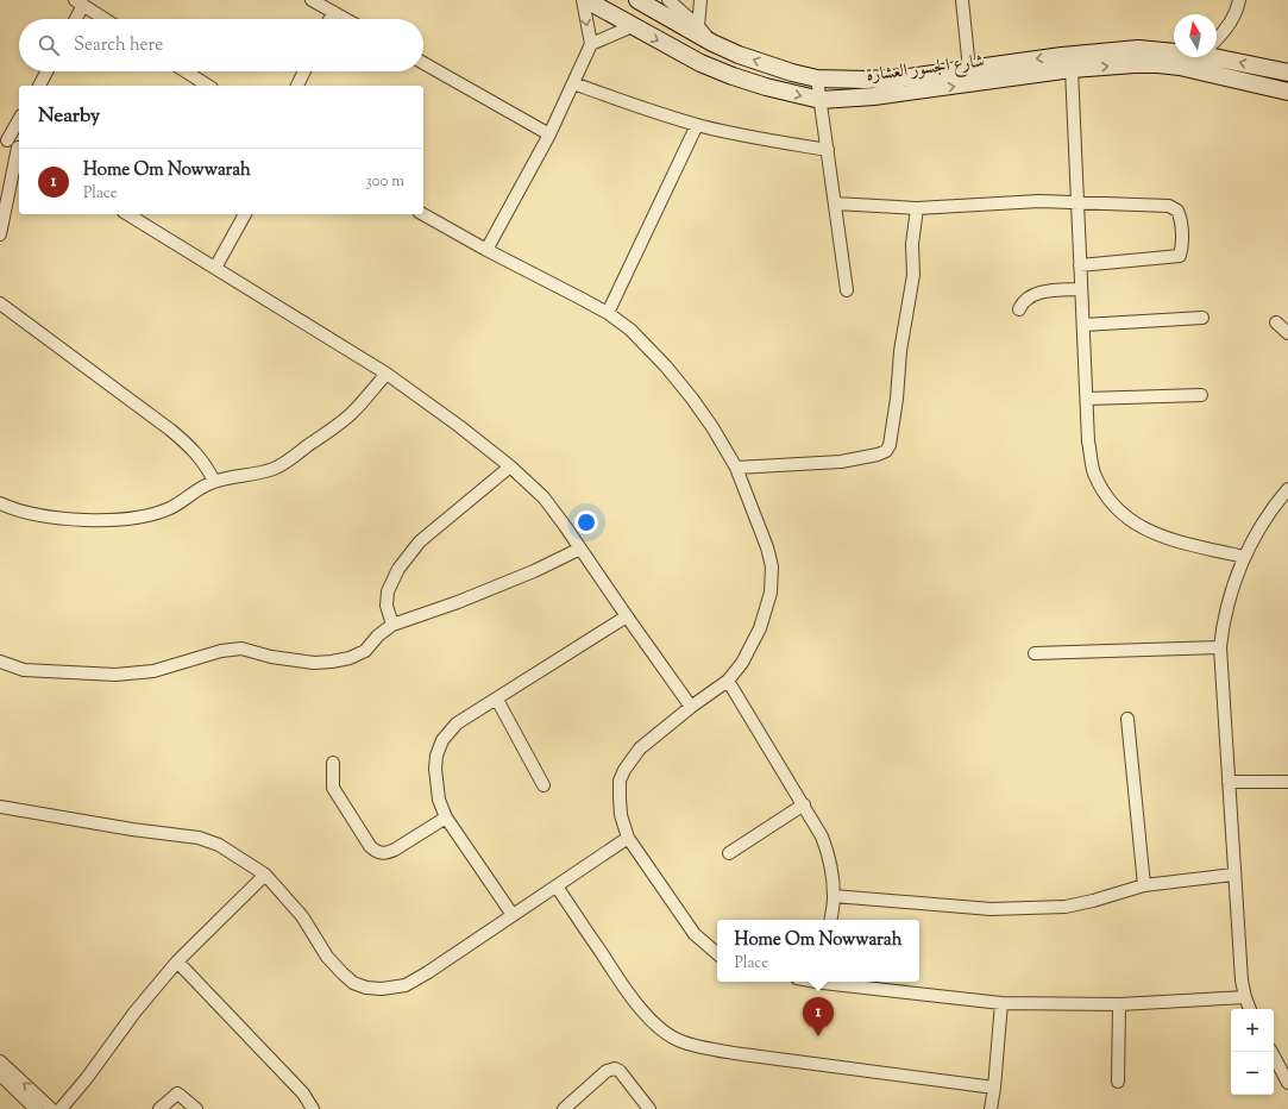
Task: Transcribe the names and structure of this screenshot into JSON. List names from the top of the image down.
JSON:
{
  "streets": {
    "main road": ["شارع الجسور العشارة"]
  },
  "north": "top",
  "page": {
    "search": "Search here",
    "heading": "Nearby",
    "list": [
      {
        "mark": "1",
        "name": "Home Om Nowwarah",
        "note": "Place",
        "value": "300 m"
      }
    ],
    "popup": ["Home Om Nowwarah", "Place"],
    "pins": "1",
    "map_buttons": ["+", "−"]
  }
}
